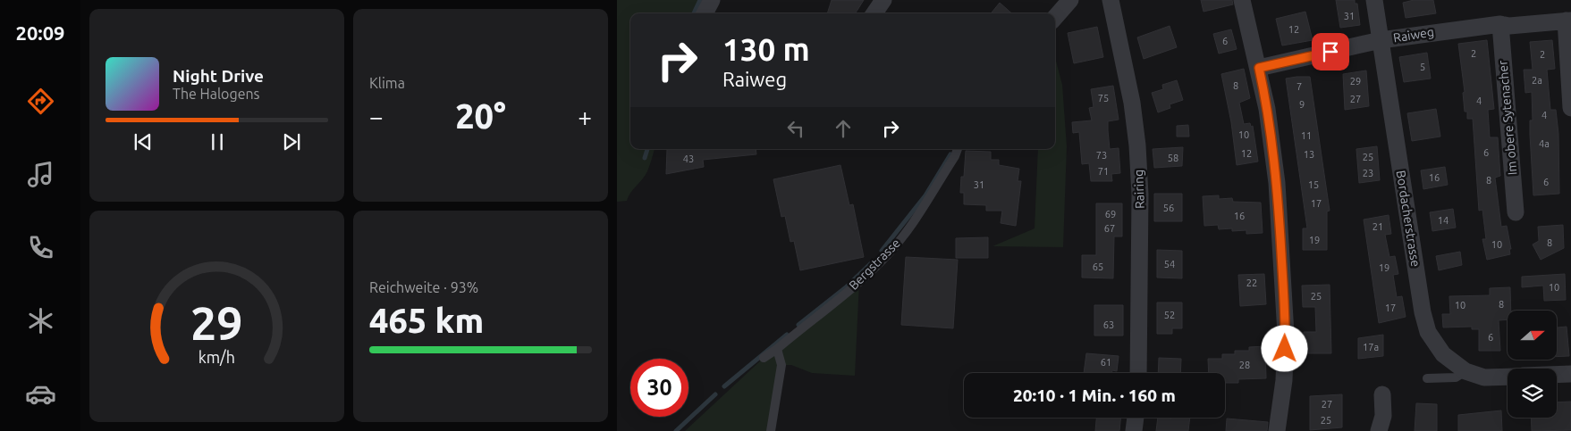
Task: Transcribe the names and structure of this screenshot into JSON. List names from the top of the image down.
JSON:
{
  "streets": {
    "street": [
      "Raiweg",
      "Im obere Sytenacher",
      "Rairing",
      "Bordacherstrasse"
    ],
    "lane": ["Bergstrasse"]
  },
  "crossings": [
    ["Raiweg", "Im obere Sytenacher"],
    ["Raiweg", "Bordacherstrasse"]
  ],
  "house_numbers": [
    "31",
    "12",
    "6",
    "2",
    "2",
    "5",
    "2a",
    "29",
    "8",
    "7",
    "75",
    "27",
    "4",
    "9",
    "4",
    "10",
    "11",
    "4a",
    "6",
    "12",
    "13",
    "73",
    "25",
    "58",
    "43",
    "71",
    "23",
    "16",
    "8",
    "6",
    "31",
    "15",
    "17",
    "56",
    "69",
    "16",
    "14",
    "21",
    "67",
    "19",
    "8",
    "10",
    "54",
    "65",
    "19",
    "22",
    "10",
    "25",
    "8",
    "10",
    "17",
    "52",
    "63",
    "6",
    "17a",
    "61",
    "28",
    "27",
    "25"
  ],
  "north": "right",
  "page": {
    "tabs": "20:09",
    "tile": [
      "Klima",
      ["Reichweite · 93%", "465 km"]
    ],
    "turn": ["130 m", "Raiweg"],
    "song": ["Night Drive", "The Halogens"],
    "heat": ["−", "20°", "+"],
    "limit": "30",
    "trip": "20:10 · 1 Min. · 160 m",
    "gauge": ["29", "km/h"]
  }
}
